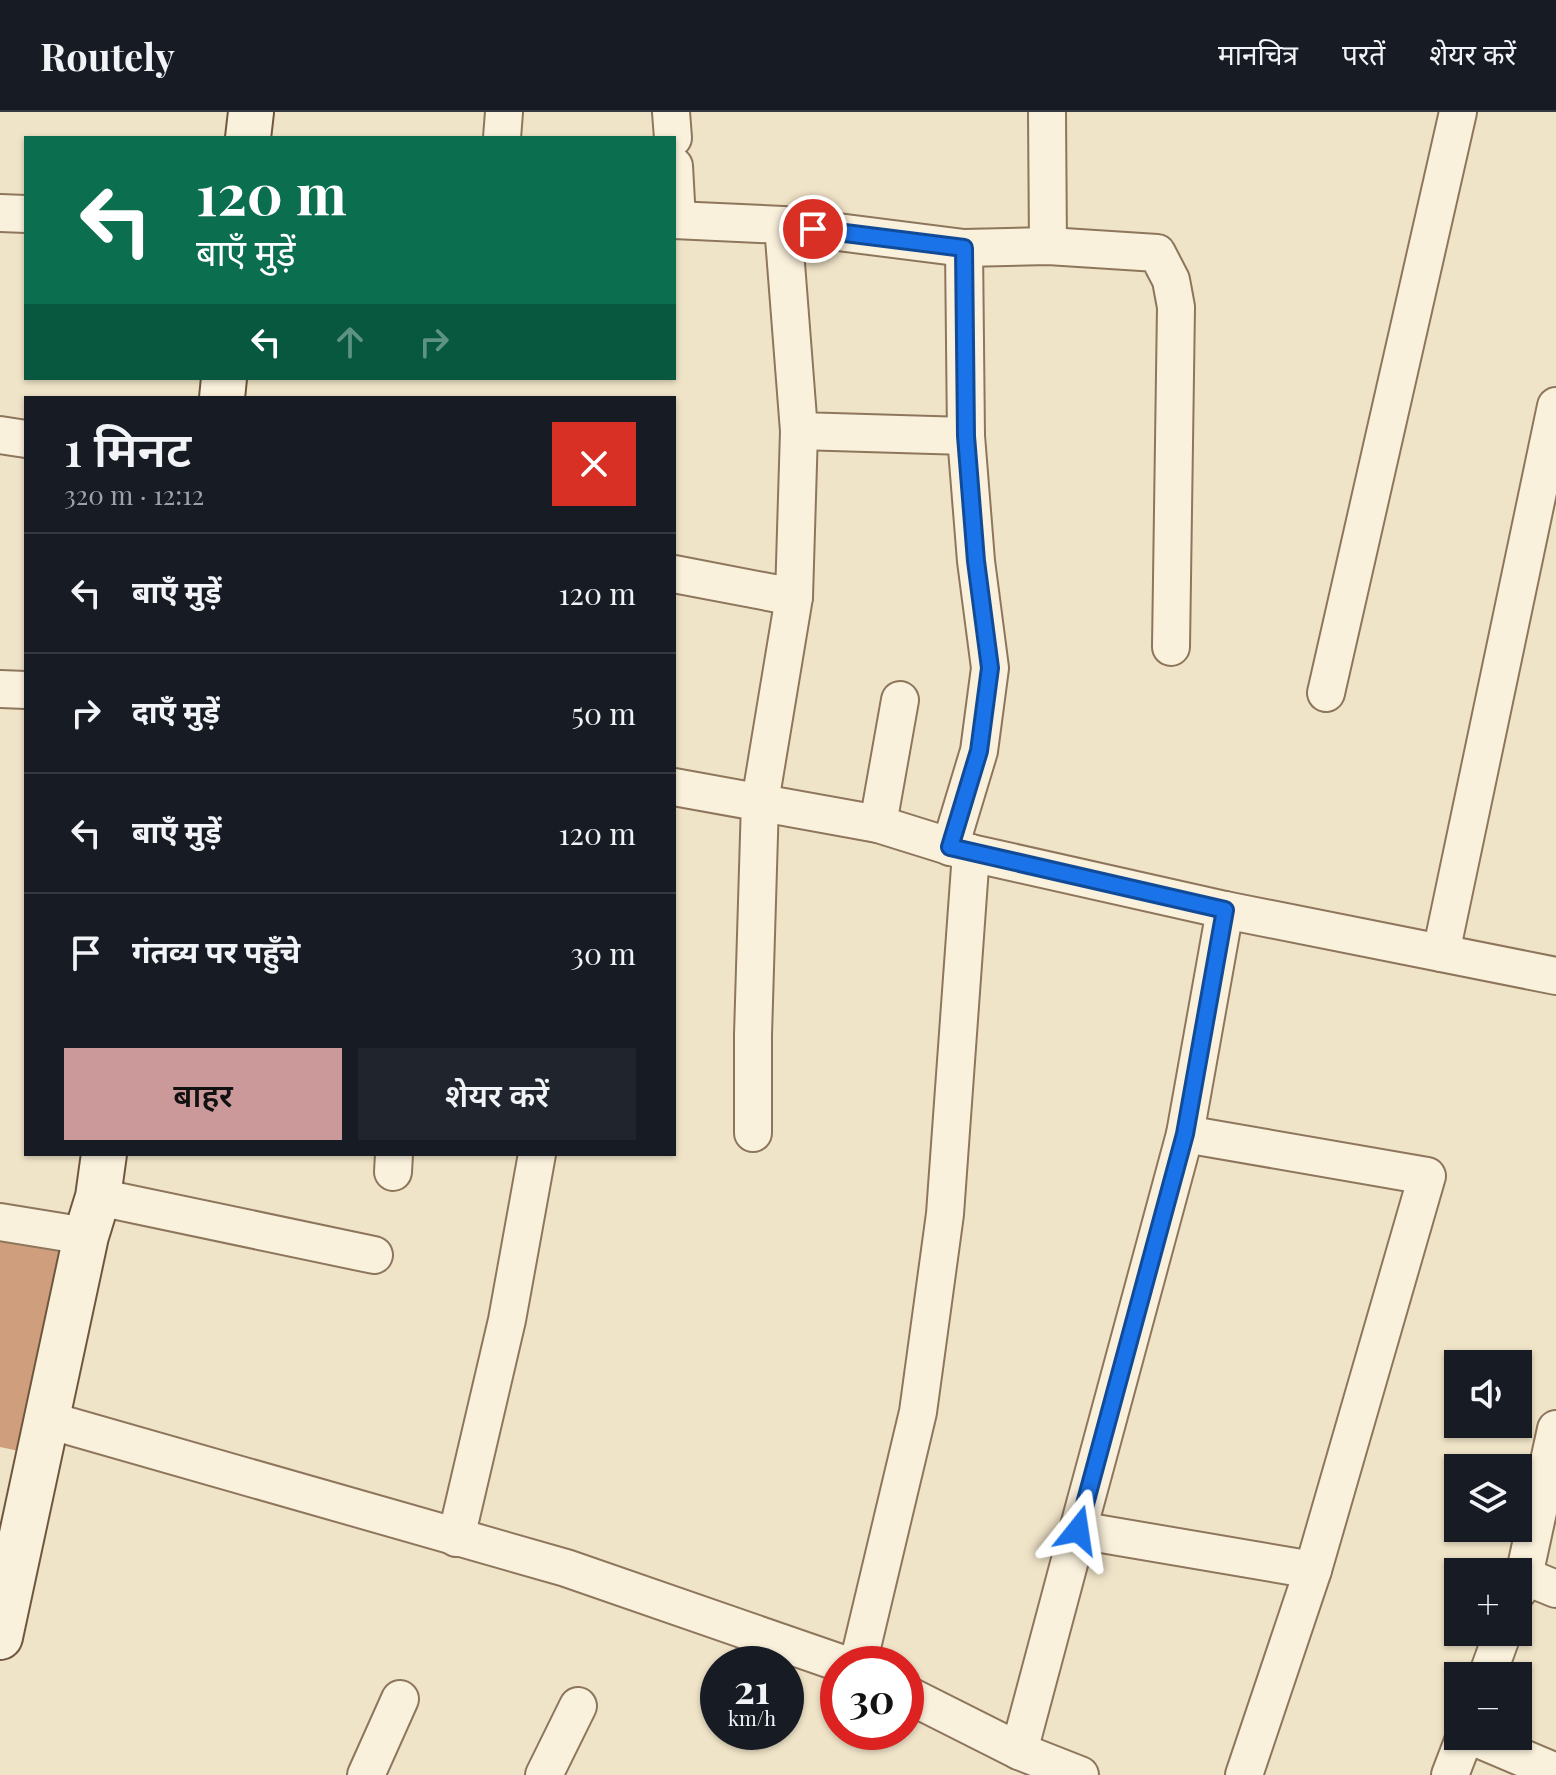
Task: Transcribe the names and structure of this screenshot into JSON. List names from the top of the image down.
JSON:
{
  "page": {
    "header": "Routely",
    "nav": ["मानचित्र", "परतें", "शेयर करें"],
    "turn": ["120 m", "बाएँ मुड़ें"],
    "heading": ["1 मिनट", "320 m · 12:12"],
    "list": [
      {
        "name": "बाएँ मुड़ें",
        "value": "120 m"
      },
      {
        "name": "दाएँ मुड़ें",
        "value": "50 m"
      },
      {
        "name": "बाएँ मुड़ें",
        "value": "120 m"
      },
      {
        "name": "गंतव्य पर पहुँचे",
        "value": "30 m"
      }
    ],
    "buttons": ["बाहर", "शेयर करें"],
    "map_buttons": ["+", "−"],
    "speed": "21 km/h",
    "limit": "30"
  }
}
